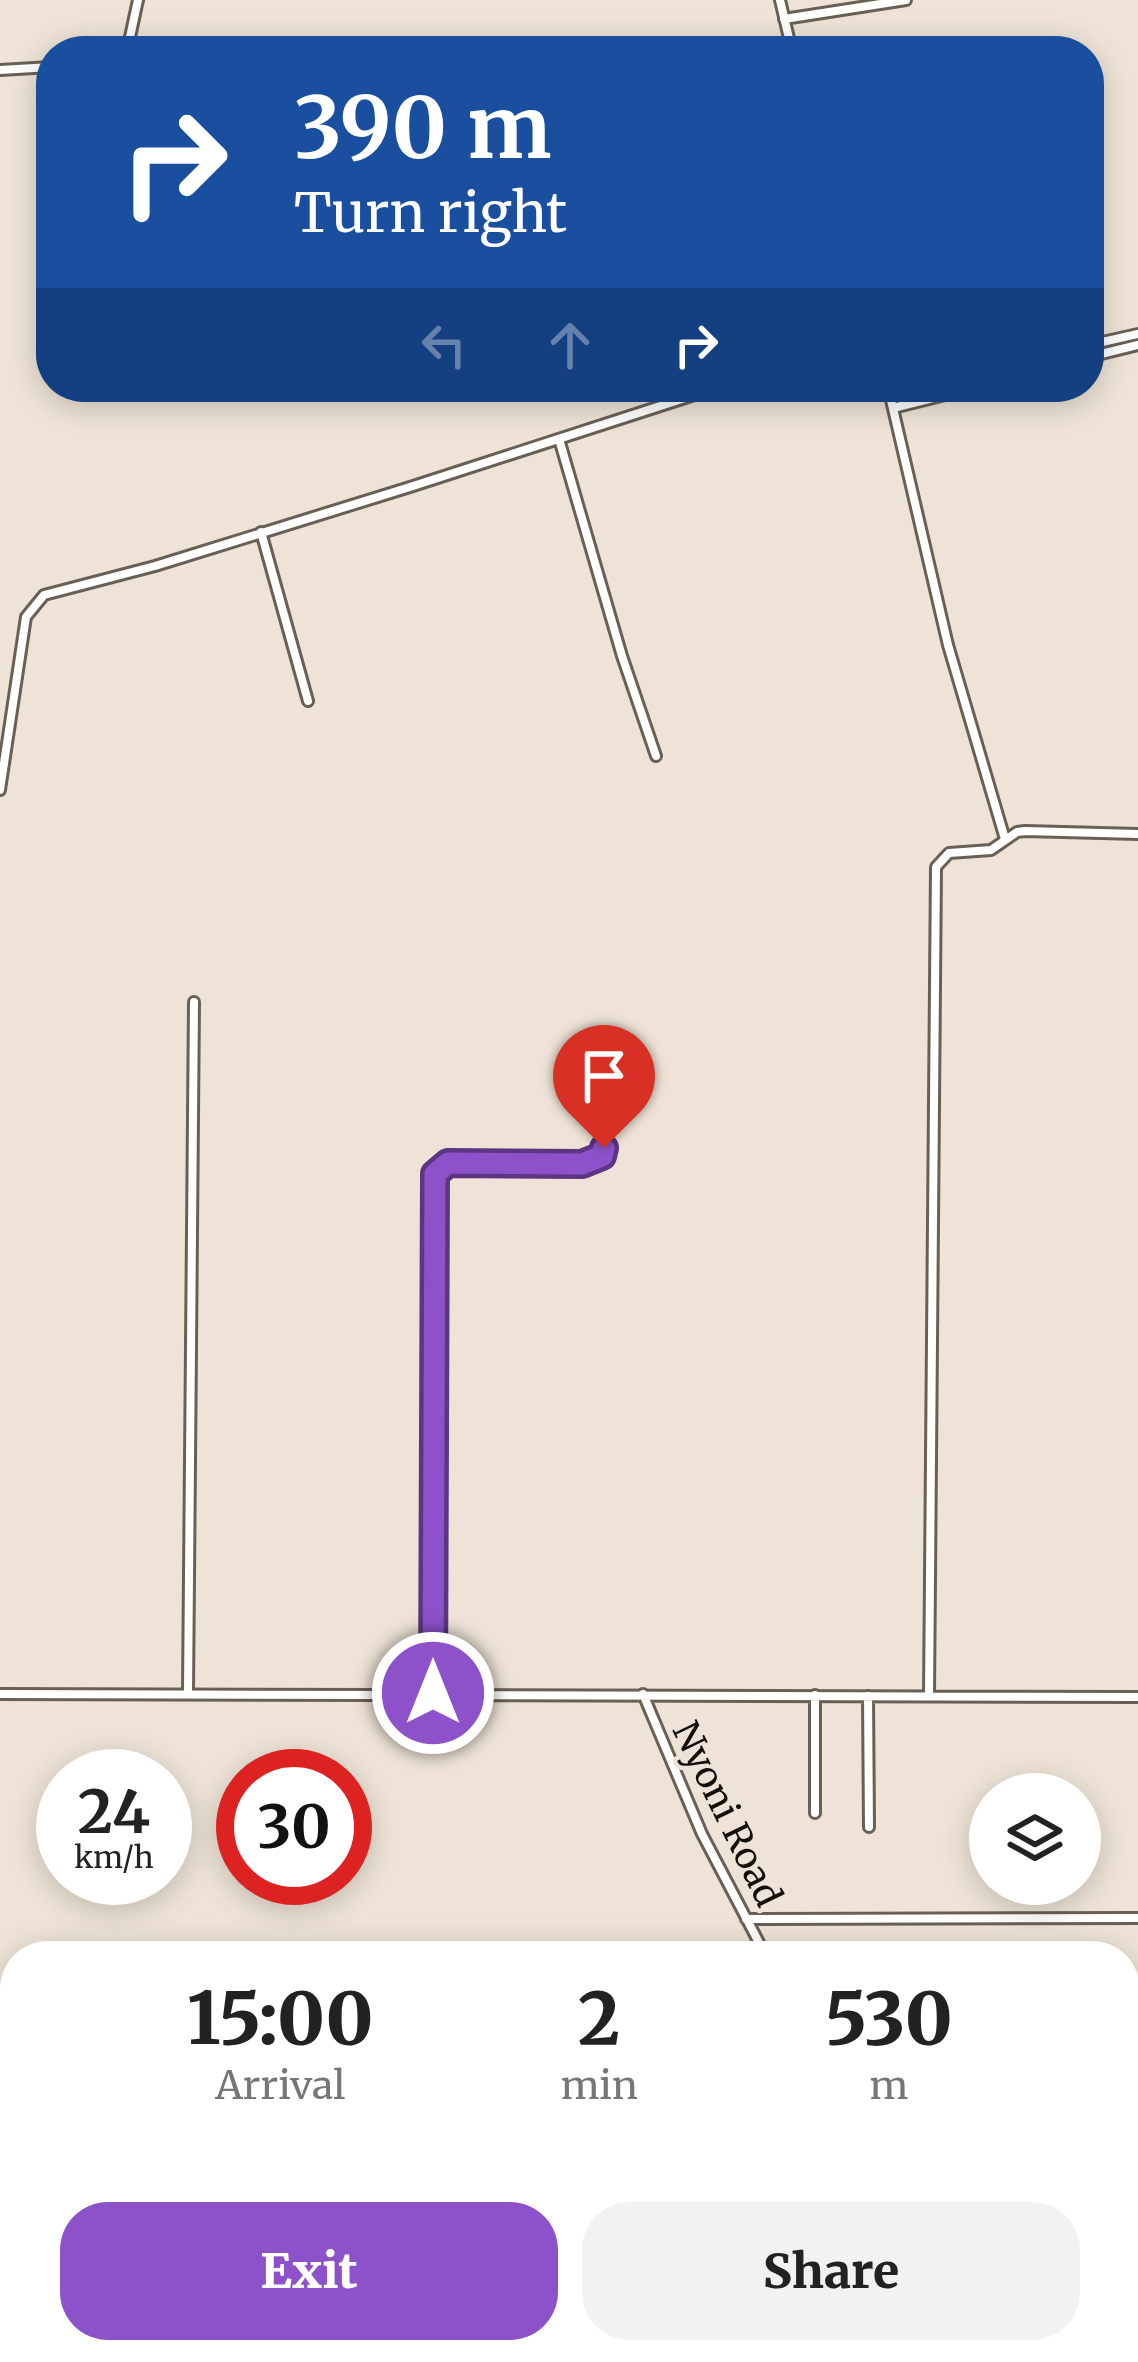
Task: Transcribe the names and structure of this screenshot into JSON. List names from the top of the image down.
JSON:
{
  "streets": {
    "street": ["Nyoni Road"]
  },
  "page": {
    "turn": ["390 m", "Turn right"],
    "speed": "24 km/h",
    "limit": "30",
    "eta": [
      "15:00",
      "Arrival",
      "2",
      "min",
      "530",
      "m"
    ],
    "buttons": ["Exit", "Share"]
  }
}
